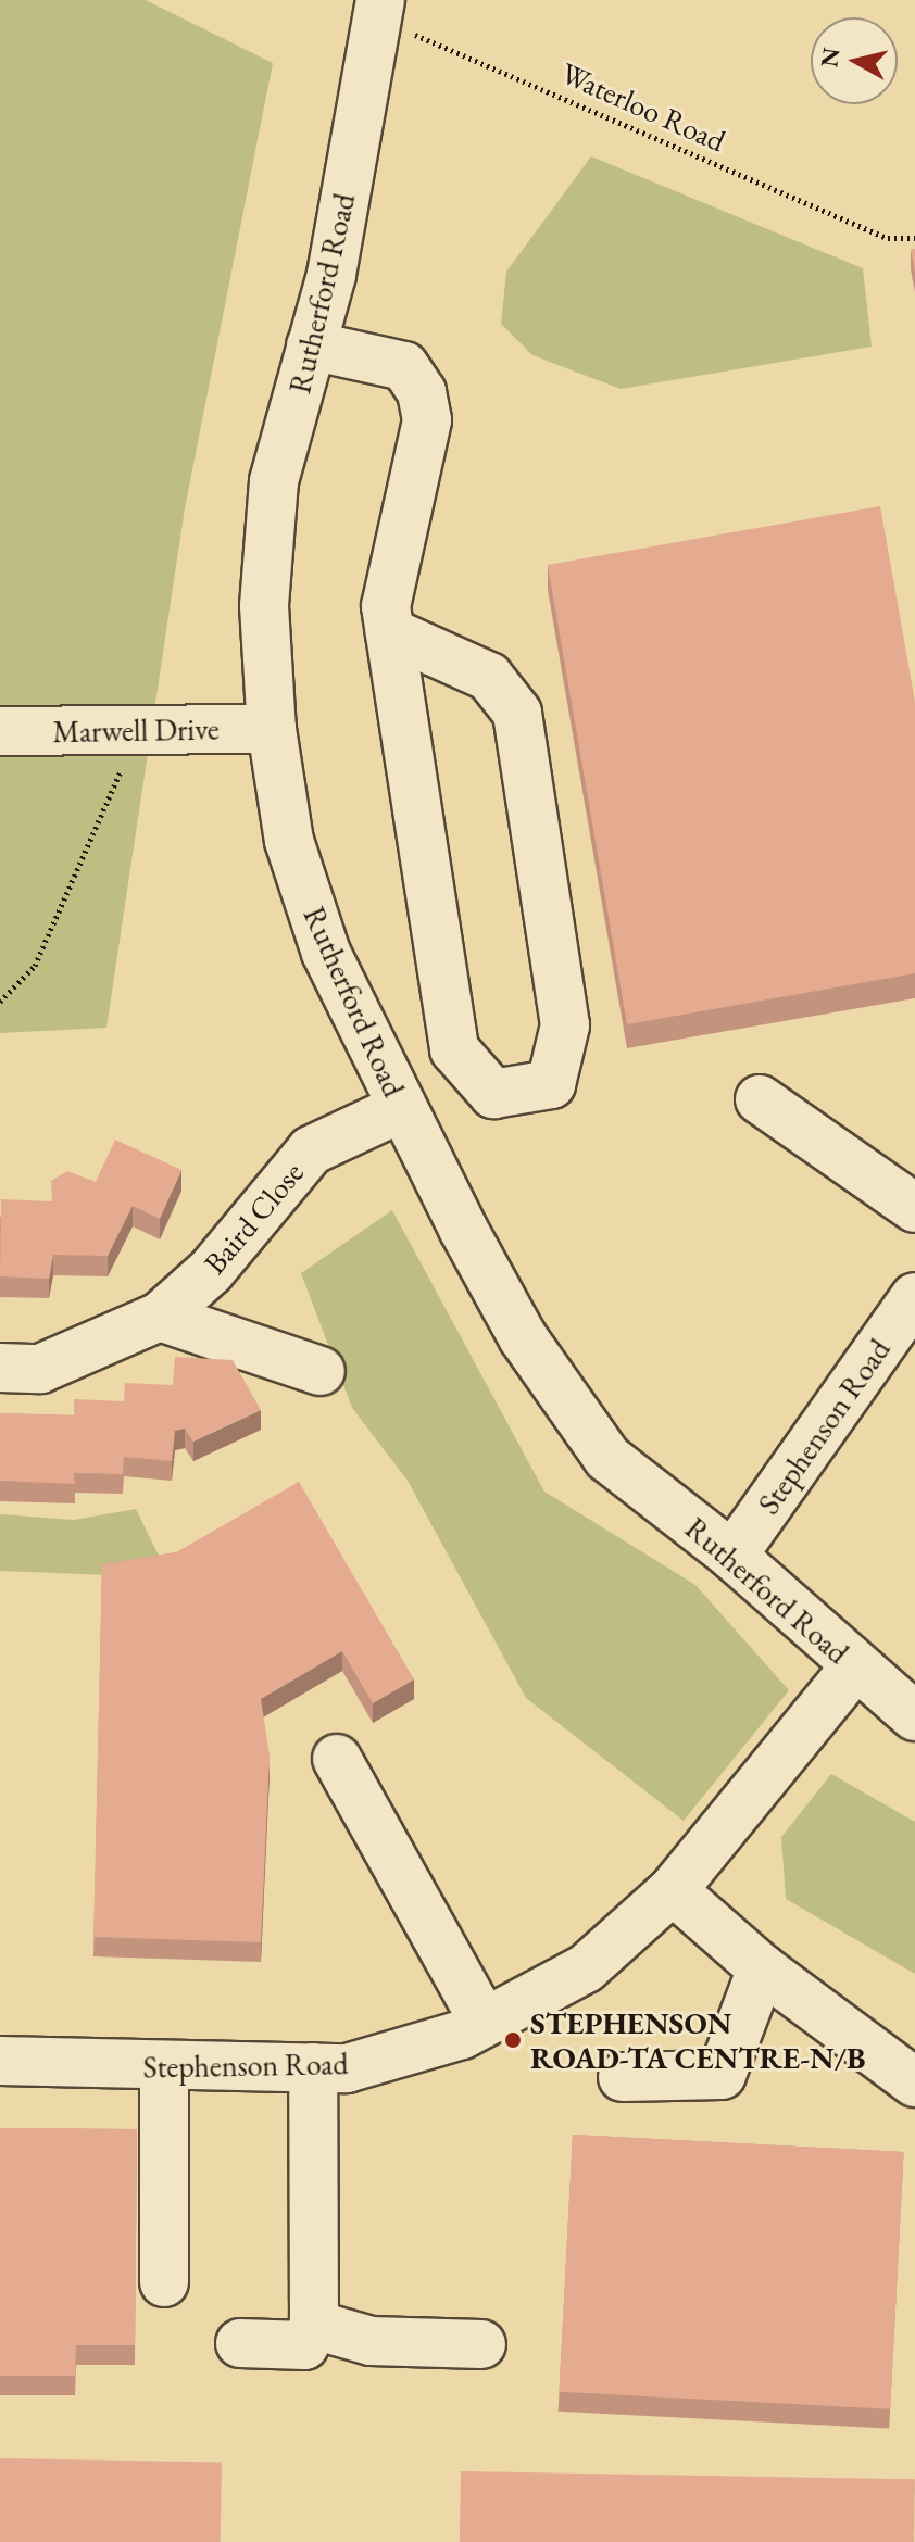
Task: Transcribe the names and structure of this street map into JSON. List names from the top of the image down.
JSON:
{
  "streets": {
    "street": [
      "Rutherford Road",
      "Marwell Drive",
      "Baird Close",
      "Stephenson Road"
    ],
    "path": ["Waterloo Road"]
  },
  "crossings": [
    ["Waterloo Road", "Rutherford Road"],
    ["Rutherford Road", "Marwell Drive"],
    ["Rutherford Road", "Baird Close"],
    ["Rutherford Road", "Stephenson Road"]
  ],
  "places": ["STEPHENSON ROAD-TA CENTRE-N/B"],
  "north": "left"
}
